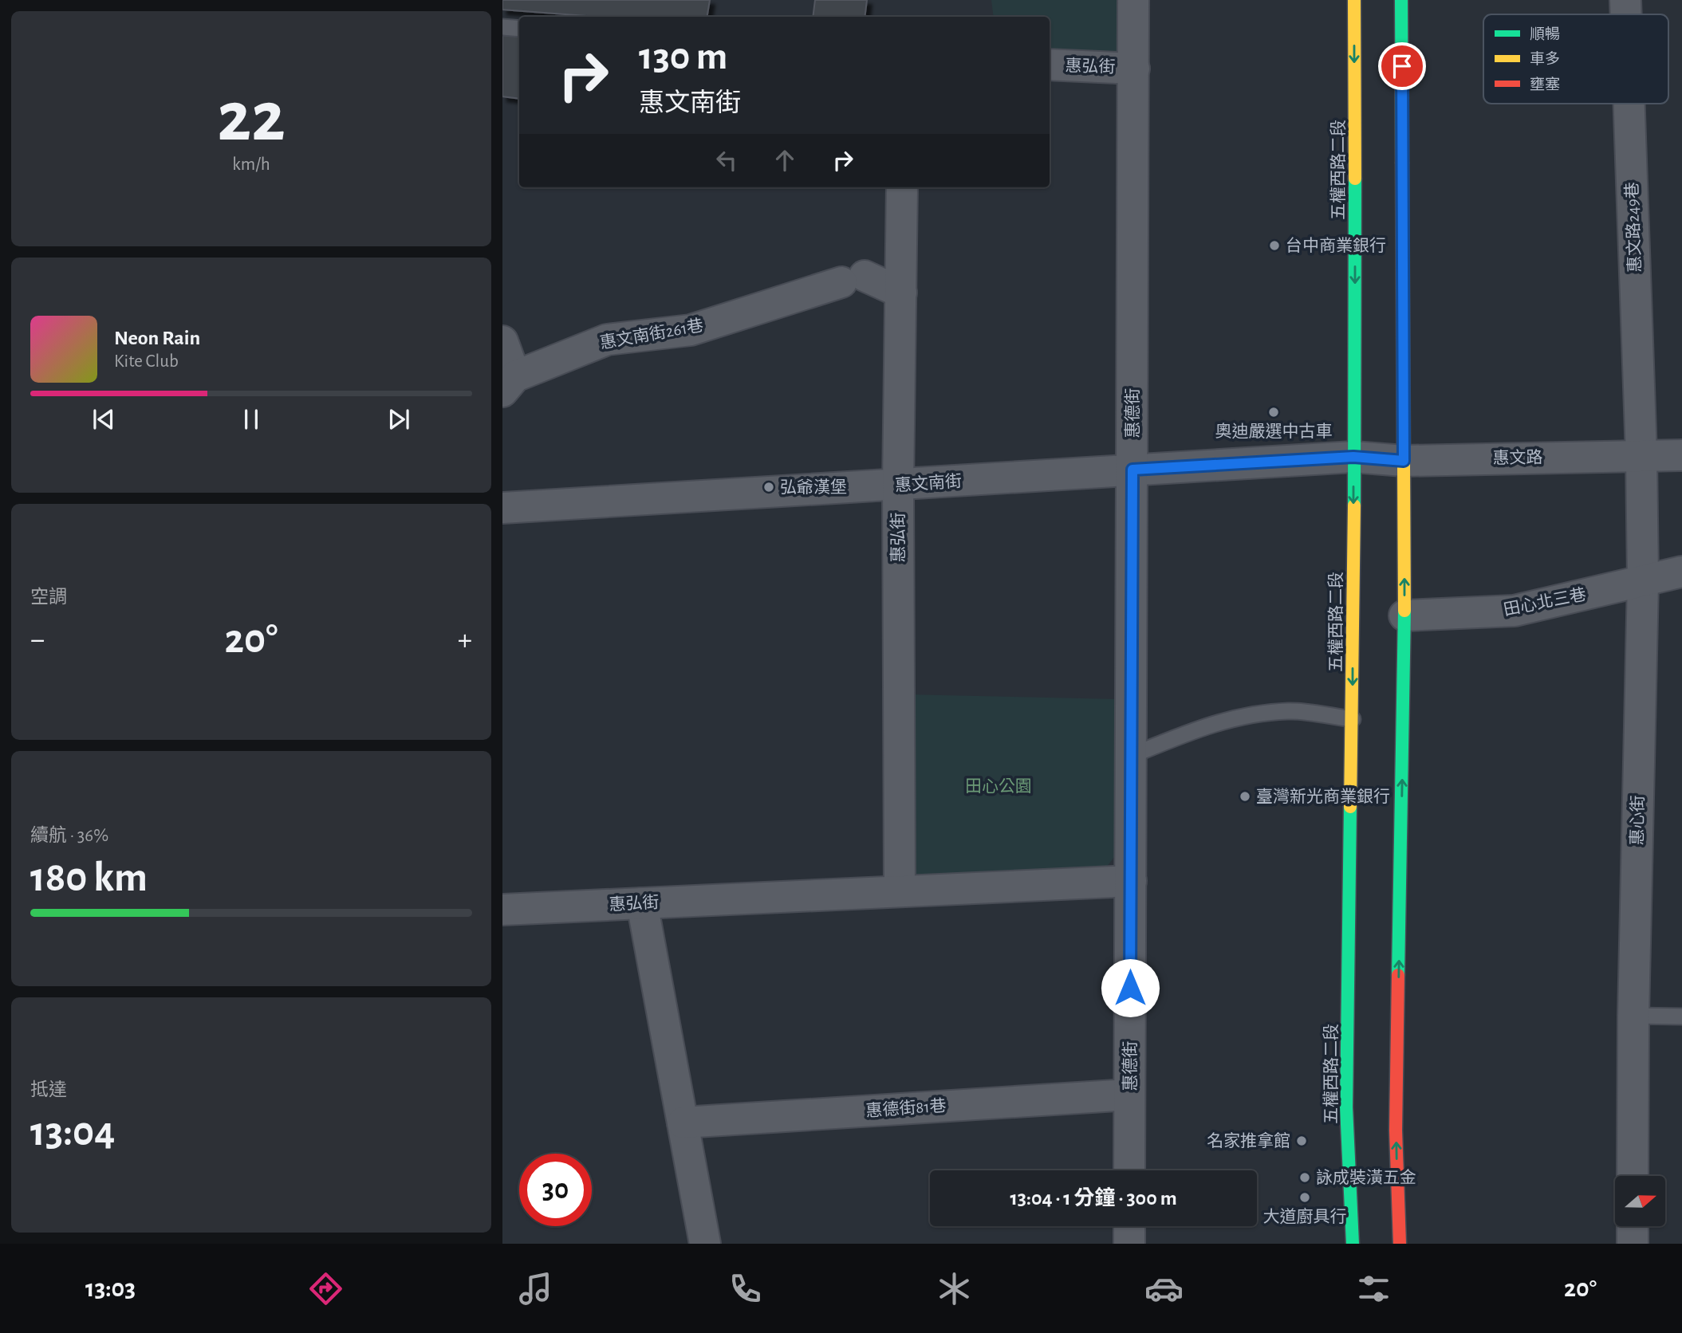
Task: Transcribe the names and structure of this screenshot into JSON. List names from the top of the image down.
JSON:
{
  "streets": {
    "main road": ["五權西路二段"],
    "street": [
      "惠弘街",
      "惠文路249巷",
      "惠文南街261巷",
      "惠德街",
      "惠文路",
      "惠文南街",
      "田心北三巷",
      "惠心街",
      "惠德街81巷"
    ]
  },
  "crossings": [
    ["惠弘街", "惠文南街261巷"],
    ["惠弘街", "惠德街"],
    ["惠弘街", "惠文南街"],
    ["五權西路二段", "惠文路"],
    ["五權西路二段", "惠文南街"],
    ["惠文路249巷", "惠文路"],
    ["惠文路249巷", "惠心街"],
    ["惠德街", "惠文南街"],
    ["惠德街", "惠德街81巷"],
    ["惠文路", "惠文南街"],
    ["惠文路", "惠心街"],
    ["田心北三巷", "惠心街"]
  ],
  "parks": ["田心公園"],
  "places": [
    "台中商業銀行",
    "奧迪嚴選中古車",
    "弘爺漢堡",
    "臺灣新光商業銀行",
    "名家推拿館",
    "詠成裝潢五金",
    "大道廚具行"
  ],
  "legend": ["順暢", "車多", "壅塞"],
  "north": "right",
  "page": {
    "tile": [
      ["22", "km/h"],
      "空調",
      ["續航 · 36%", "180 km"],
      ["抵達", "13:04"]
    ],
    "turn": ["130 m", "惠文南街"],
    "song": ["Neon Rain", "Kite Club"],
    "heat": ["−", "20°", "+"],
    "limit": "30",
    "trip": "13:04 · 1 分鐘 · 300 m",
    "tabs": ["13:03", "20°"]
  }
}
